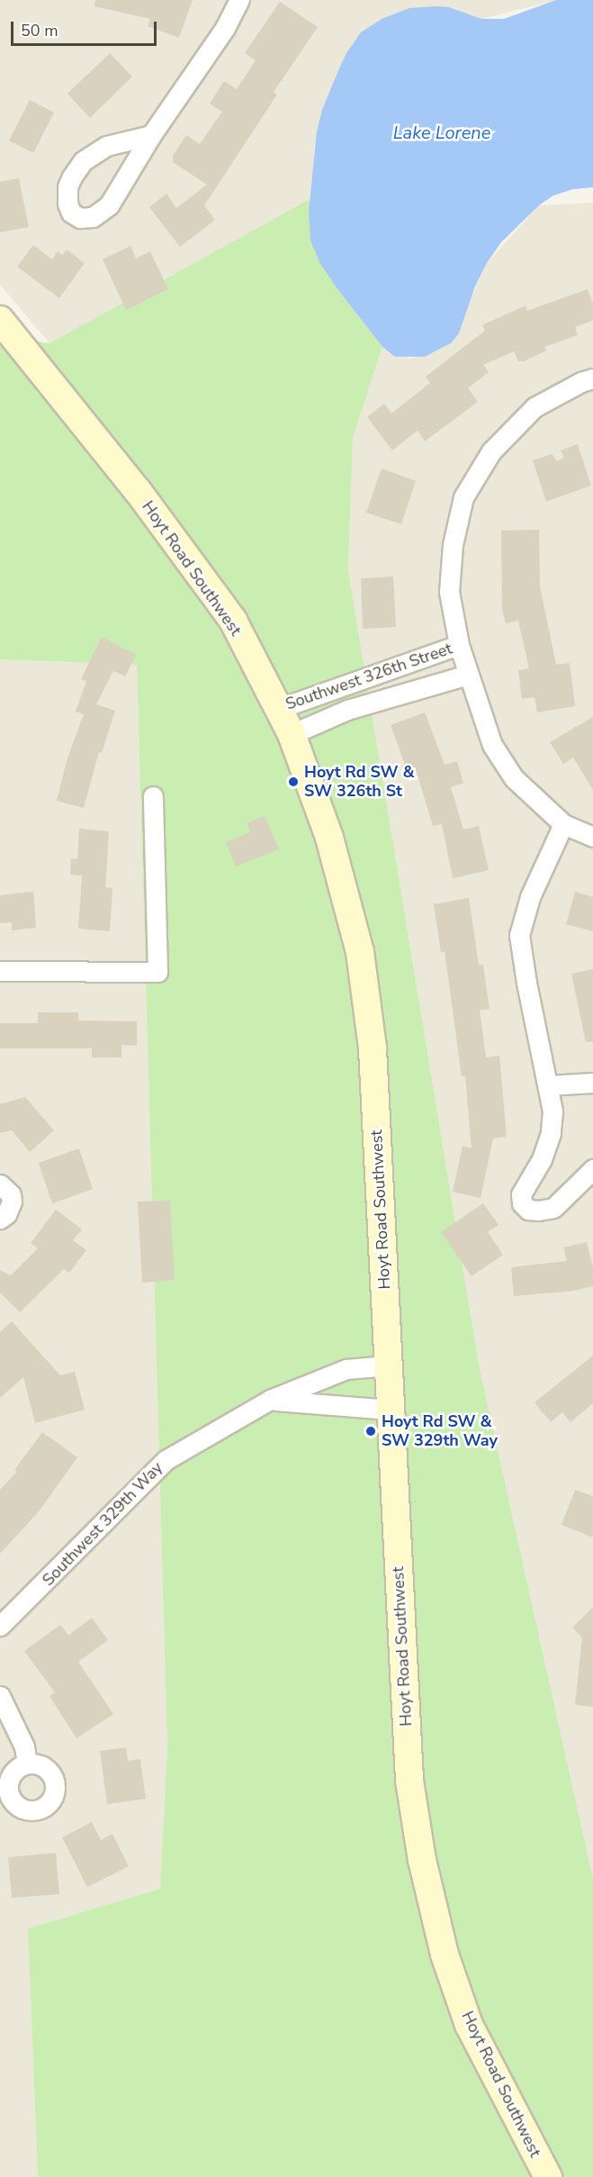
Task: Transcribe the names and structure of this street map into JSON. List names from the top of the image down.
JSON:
{
  "streets": {
    "main road": ["Hoyt Road Southwest"],
    "street": ["Southwest 326th Street", "Southwest 329th Way"]
  },
  "crossings": [
    ["Hoyt Road Southwest", "Southwest 326th Street"],
    ["Hoyt Road Southwest", "Southwest 329th Way"]
  ],
  "water": ["Lake Lorene"],
  "places": ["Hoyt Rd SW & SW 326th St", "Hoyt Rd SW & SW 329th Way"],
  "scale_bar": "50 m"
}
